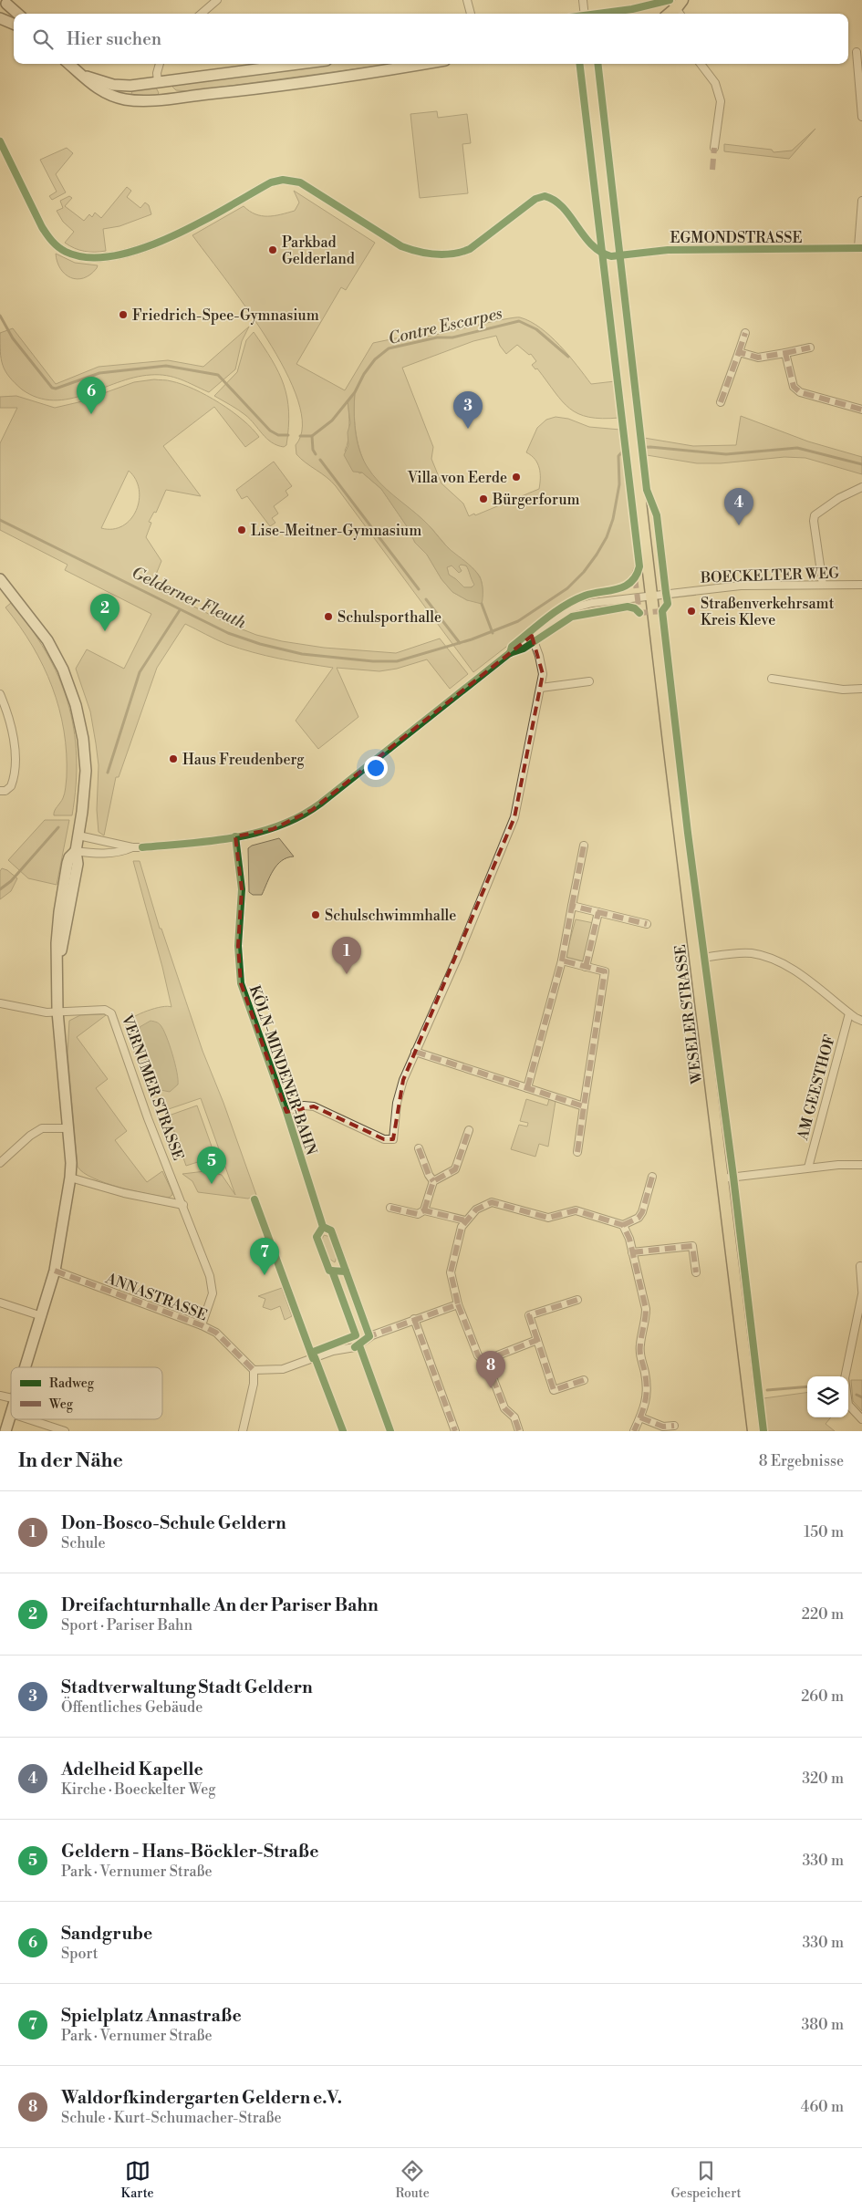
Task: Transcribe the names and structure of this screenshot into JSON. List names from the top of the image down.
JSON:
{
  "streets": {
    "main road": ["WESELER STRASSE"],
    "street": [
      "EGMONDSTRASSE",
      "BOECKELTER WEG",
      "KÖLN-MINDENER-BAHN",
      "VERNUMER STRASSE",
      "AM GEESTHOF",
      "ANNASTRASSE"
    ]
  },
  "crossings": [
    ["EGMONDSTRASSE", "WESELER STRASSE"],
    ["BOECKELTER WEG", "WESELER STRASSE"],
    ["BOECKELTER WEG", "KÖLN-MINDENER-BAHN"],
    ["VERNUMER STRASSE", "ANNASTRASSE"]
  ],
  "water": ["Contre Escarpes", "Gelderner Fleuth"],
  "places": [
    "Parkbad Gelderland",
    "Friedrich-Spee-Gymnasium",
    "Villa von Eerde",
    "Bürgerforum",
    "Lise-Meitner-Gymnasium",
    "Straßenverkehrsamt Kreis Kleve",
    "Schulsporthalle",
    "Haus Freudenberg",
    "Schulschwimmhalle"
  ],
  "legend": ["Radweg", "Weg"],
  "page": {
    "search": "Hier suchen",
    "pins": [
      "6",
      "3",
      "4",
      "2",
      "1",
      "5",
      "7",
      "8"
    ],
    "heading": ["In der Nähe", "8 Ergebnisse"],
    "list": [
      {
        "mark": "1",
        "name": "Don-Bosco-Schule Geldern",
        "note": "Schule",
        "value": "150 m"
      },
      {
        "mark": "2",
        "name": "Dreifachturnhalle An der Pariser Bahn",
        "note": "Sport · Pariser Bahn",
        "value": "220 m"
      },
      {
        "mark": "3",
        "name": "Stadtverwaltung Stadt Geldern",
        "note": "Öffentliches Gebäude",
        "value": "260 m"
      },
      {
        "mark": "4",
        "name": "Adelheid Kapelle",
        "note": "Kirche · Boeckelter Weg",
        "value": "320 m"
      },
      {
        "mark": "5",
        "name": "Geldern - Hans-Böckler-Straße",
        "note": "Park · Vernumer Straße",
        "value": "330 m"
      },
      {
        "mark": "6",
        "name": "Sandgrube",
        "note": "Sport",
        "value": "330 m"
      },
      {
        "mark": "7",
        "name": "Spielplatz Annastraße",
        "note": "Park · Vernumer Straße",
        "value": "380 m"
      },
      {
        "mark": "8",
        "name": "Waldorfkindergarten Geldern e.V.",
        "note": "Schule · Kurt-Schumacher-Straße",
        "value": "460 m"
      }
    ],
    "nav": ["Karte", "Route", "Gespeichert"]
  }
}
